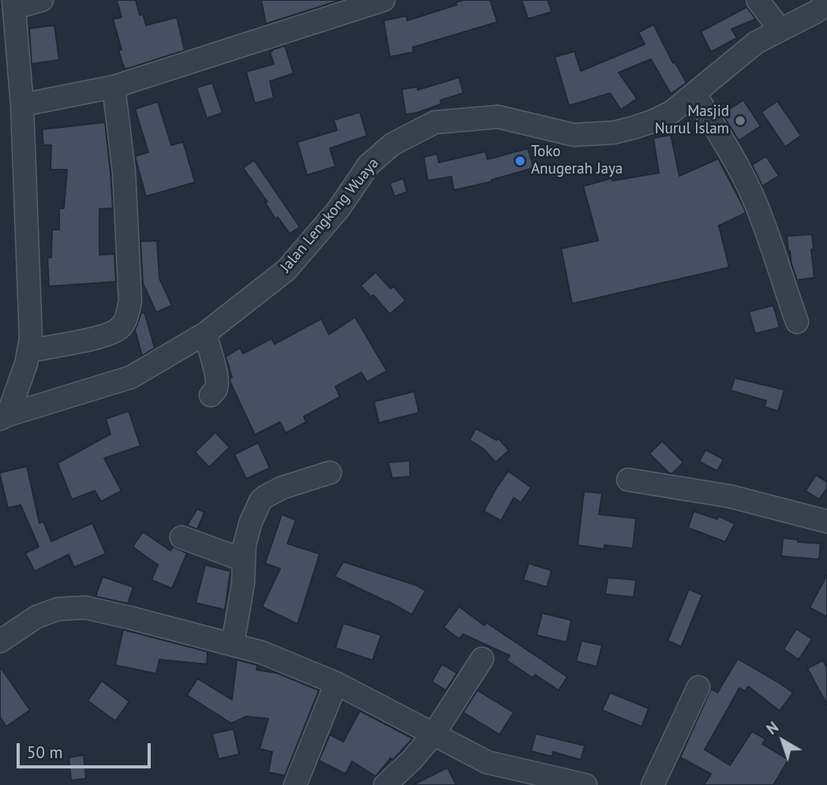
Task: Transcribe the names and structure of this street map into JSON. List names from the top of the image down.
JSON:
{
  "streets": {
    "street": ["Jalan Lengkong Wuaya"]
  },
  "places": ["Masjid Nurul Islam", "Toko Anugerah Jaya"],
  "scale_bar": "50 m",
  "north": "top left"
}
